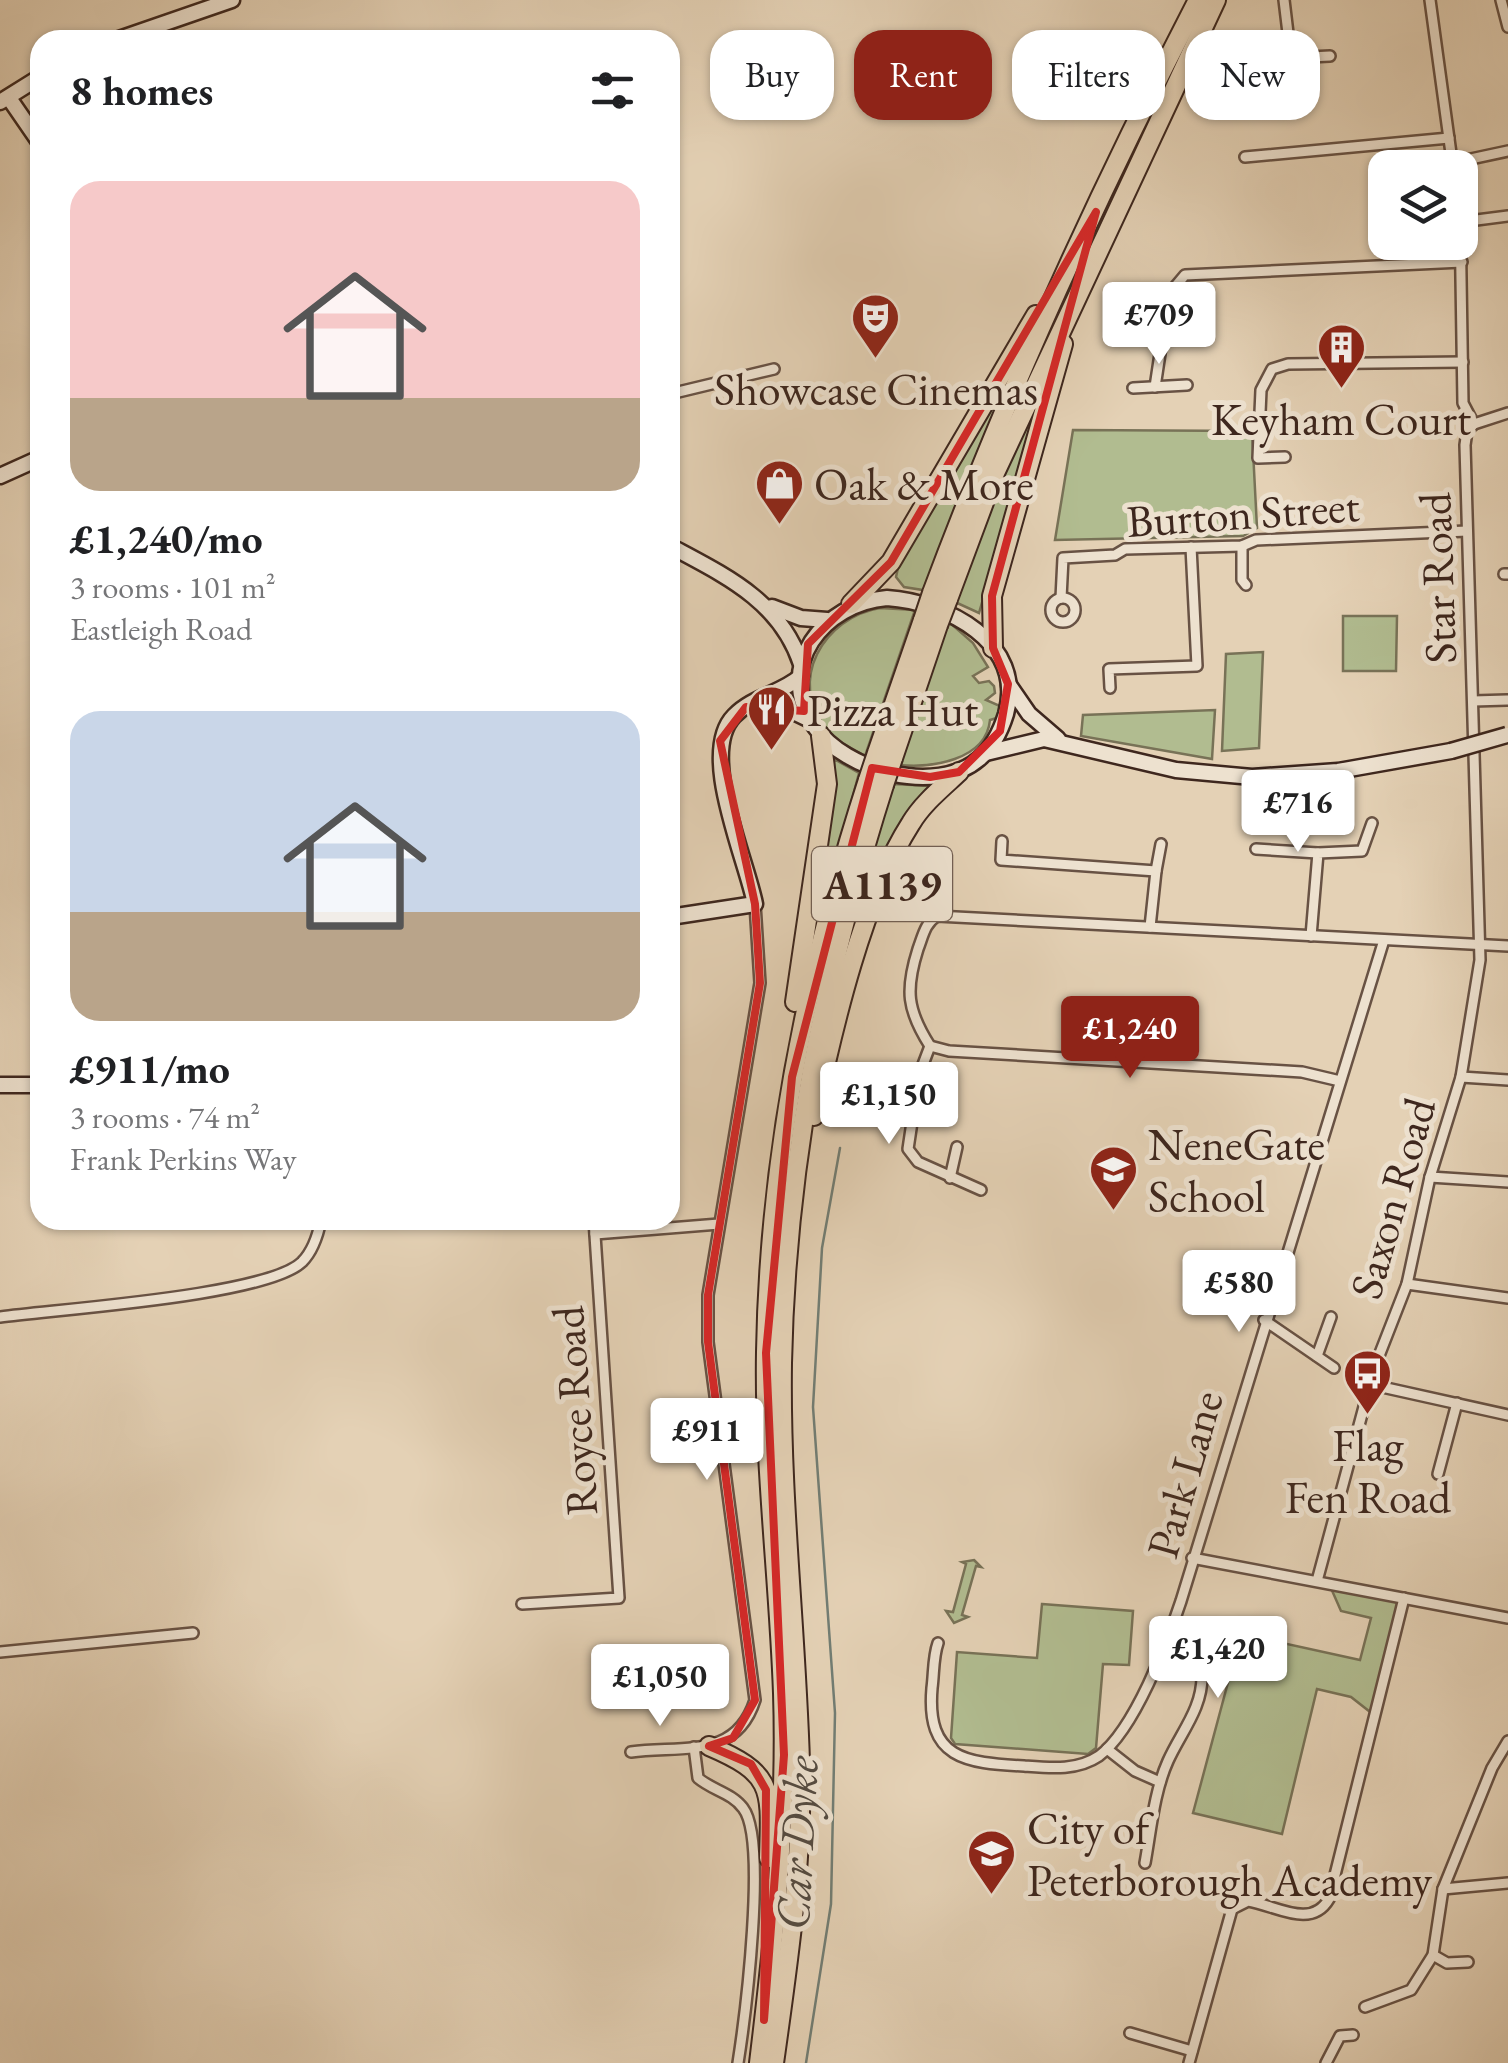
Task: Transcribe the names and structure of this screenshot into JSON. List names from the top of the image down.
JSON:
{
  "streets": {
    "highway": ["A1139"],
    "street": [
      "Burton Street",
      "Star Road",
      "Saxon Road",
      "Royce Road",
      "Park Lane"
    ]
  },
  "crossings": [
    ["Burton Street", "Star Road"],
    ["Star Road", "Saxon Road"]
  ],
  "water": ["Car Dyke"],
  "places": {
    "theatre": ["Showcase Cinemas"],
    "building": ["Keyham Court"],
    "shop": ["Oak & More"],
    "restaurant": ["Pizza Hut"],
    "school or university": ["NeneGate School", "City of Peterborough Academy"],
    "bus stop": ["Flag Fen Road"]
  },
  "page": {
    "chip": [
      "Buy",
      "Rent",
      "Filters",
      "New"
    ],
    "heading": "8 homes",
    "list": [
      {
        "name": "£1,240/mo",
        "note": "3 rooms · 101 m² · Eastleigh Road"
      },
      {
        "name": "£911/mo",
        "note": "3 rooms · 74 m² · Frank Perkins Way"
      }
    ],
    "price": [
      "£709",
      "£716",
      "£1,240",
      "£1,150",
      "£580",
      "£911",
      "£1,420",
      "£1,050"
    ]
  }
}
